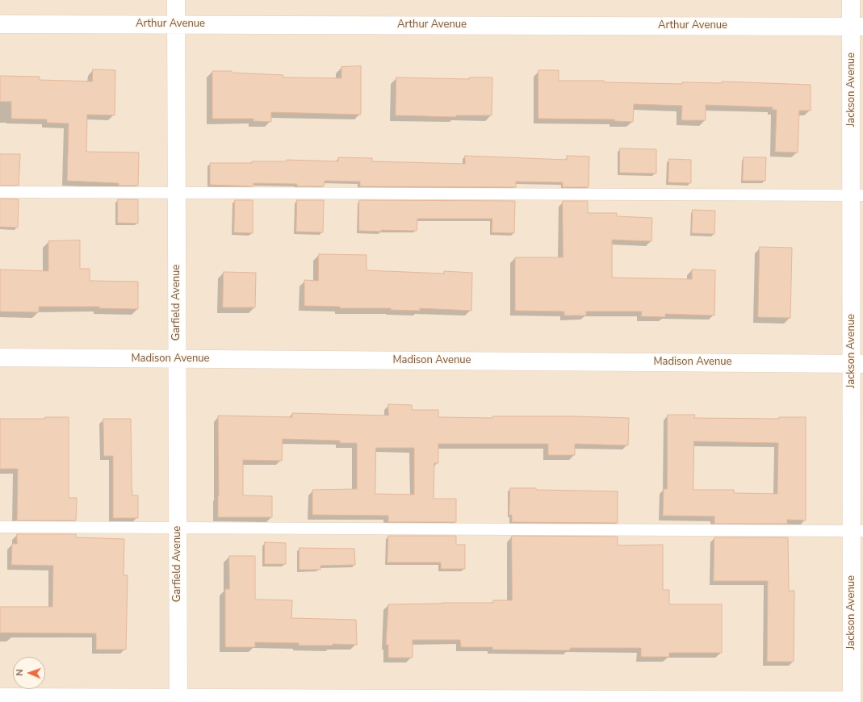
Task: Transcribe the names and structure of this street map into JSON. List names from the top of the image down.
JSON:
{
  "streets": {
    "street": [
      "Arthur Avenue",
      "Jackson Avenue",
      "Garfield Avenue",
      "Madison Avenue"
    ]
  },
  "crossings": [
    ["Arthur Avenue", "Jackson Avenue"],
    ["Arthur Avenue", "Garfield Avenue"],
    ["Jackson Avenue", "Madison Avenue"],
    ["Garfield Avenue", "Madison Avenue"]
  ],
  "north": "left"
}
